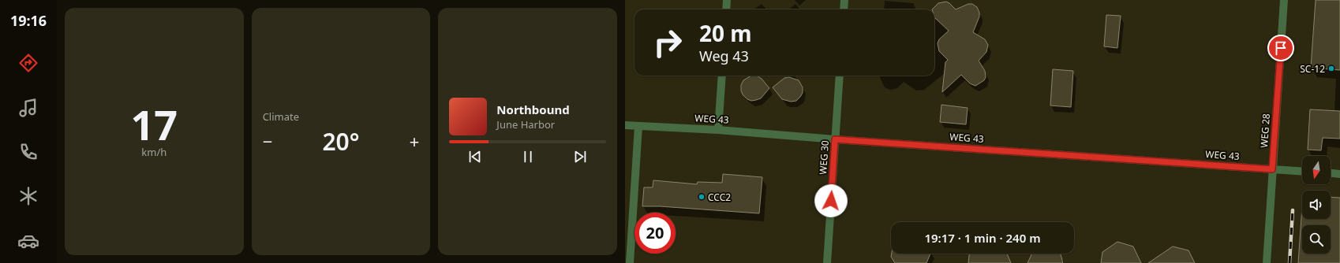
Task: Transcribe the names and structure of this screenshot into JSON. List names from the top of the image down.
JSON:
{
  "streets": {
    "lane": ["WEG 43", "WEG 28", "WEG 30"]
  },
  "crossings": [
    ["WEG 43", "WEG 28"],
    ["WEG 43", "WEG 30"]
  ],
  "places": ["SC-12", "CCC2"],
  "north": "bottom",
  "page": {
    "tabs": "19:16",
    "tile": [
      ["17", "km/h"],
      "Climate"
    ],
    "turn": ["20 m", "Weg 43"],
    "song": ["Northbound", "June Harbor"],
    "heat": ["−", "20°", "+"],
    "limit": "20",
    "trip": "19:17 · 1 min · 240 m"
  }
}
